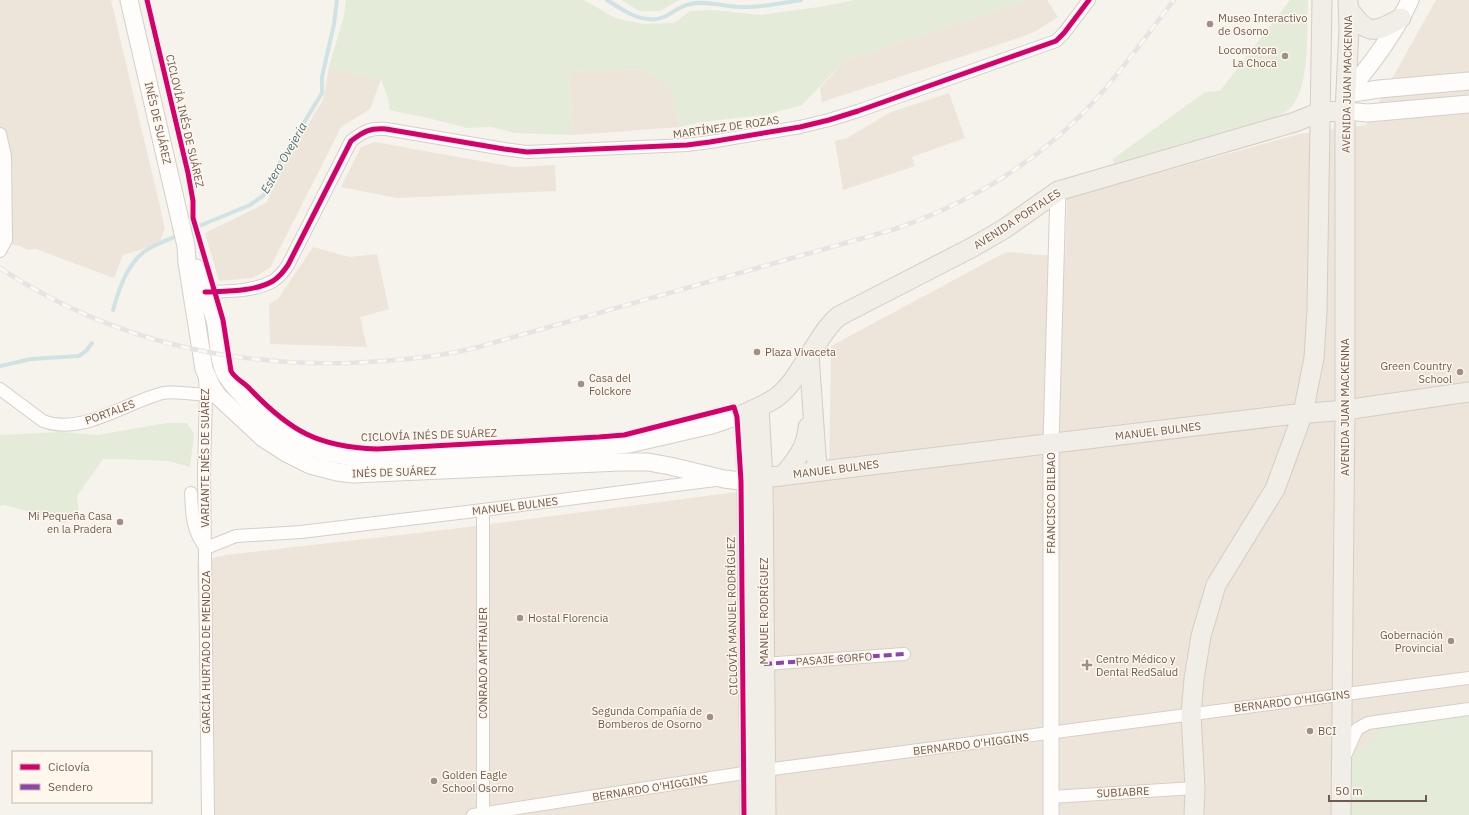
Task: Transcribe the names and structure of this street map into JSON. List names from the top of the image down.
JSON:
{
  "streets": {
    "main road": [
      "AVENIDA JUAN MACKENNA",
      "INÉS DE SUÁREZ",
      "AVENIDA PORTALES",
      "MANUEL BULNES",
      "MANUEL RODRÍGUEZ"
    ],
    "street": [
      "MARTÍNEZ DE ROZAS",
      "PORTALES",
      "VARIANTE INÉS DE SUÁREZ",
      "FRANCISCO BILBAO",
      "GARCÍA HURTADO DE MENDOZA",
      "PASAJE CORFO",
      "CONRADO AMTHAUER",
      "BERNARDO O'HIGGINS",
      "SUBIABRE"
    ],
    "cycle path": ["CICLOVÍA INÉS DE SUÁREZ"]
  },
  "crossings": [
    ["AVENIDA JUAN MACKENNA", "AVENIDA PORTALES"],
    ["AVENIDA JUAN MACKENNA", "MANUEL BULNES"],
    ["AVENIDA JUAN MACKENNA", "BERNARDO O'HIGGINS"],
    ["INÉS DE SUÁREZ", "MARTÍNEZ DE ROZAS"],
    ["INÉS DE SUÁREZ", "AVENIDA PORTALES"],
    ["INÉS DE SUÁREZ", "MANUEL BULNES"],
    ["INÉS DE SUÁREZ", "VARIANTE INÉS DE SUÁREZ"],
    ["AVENIDA PORTALES", "FRANCISCO BILBAO"],
    ["AVENIDA PORTALES", "MANUEL RODRÍGUEZ"],
    ["PORTALES", "VARIANTE INÉS DE SUÁREZ"],
    ["MANUEL BULNES", "VARIANTE INÉS DE SUÁREZ"],
    ["MANUEL BULNES", "FRANCISCO BILBAO"],
    ["MANUEL BULNES", "MANUEL RODRÍGUEZ"],
    ["MANUEL BULNES", "GARCÍA HURTADO DE MENDOZA"],
    ["MANUEL BULNES", "CONRADO AMTHAUER"],
    ["VARIANTE INÉS DE SUÁREZ", "GARCÍA HURTADO DE MENDOZA"],
    ["FRANCISCO BILBAO", "BERNARDO O'HIGGINS"],
    ["FRANCISCO BILBAO", "SUBIABRE"],
    ["MANUEL RODRÍGUEZ", "PASAJE CORFO"],
    ["MANUEL RODRÍGUEZ", "BERNARDO O'HIGGINS"],
    ["CONRADO AMTHAUER", "BERNARDO O'HIGGINS"]
  ],
  "water": ["Estero Ovejeria"],
  "places": {
    "other": [
      "Museo Interactivo de Osorno",
      "Locomotora La Choca",
      "Plaza Vivaceta",
      "Green Country School",
      "Casa del Folckore",
      "Mi Pequeña Casa en la Pradera",
      "Hostal Florencia",
      "Gobernación Provincial",
      "Segunda Compañía de Bomberos de Osorno",
      "BCI",
      "Golden Eagle School Osorno"
    ],
    "health": ["Centro Médico y Dental RedSalud"]
  },
  "legend": ["Ciclovía", "Sendero"],
  "scale_bar": "50 m"
}
